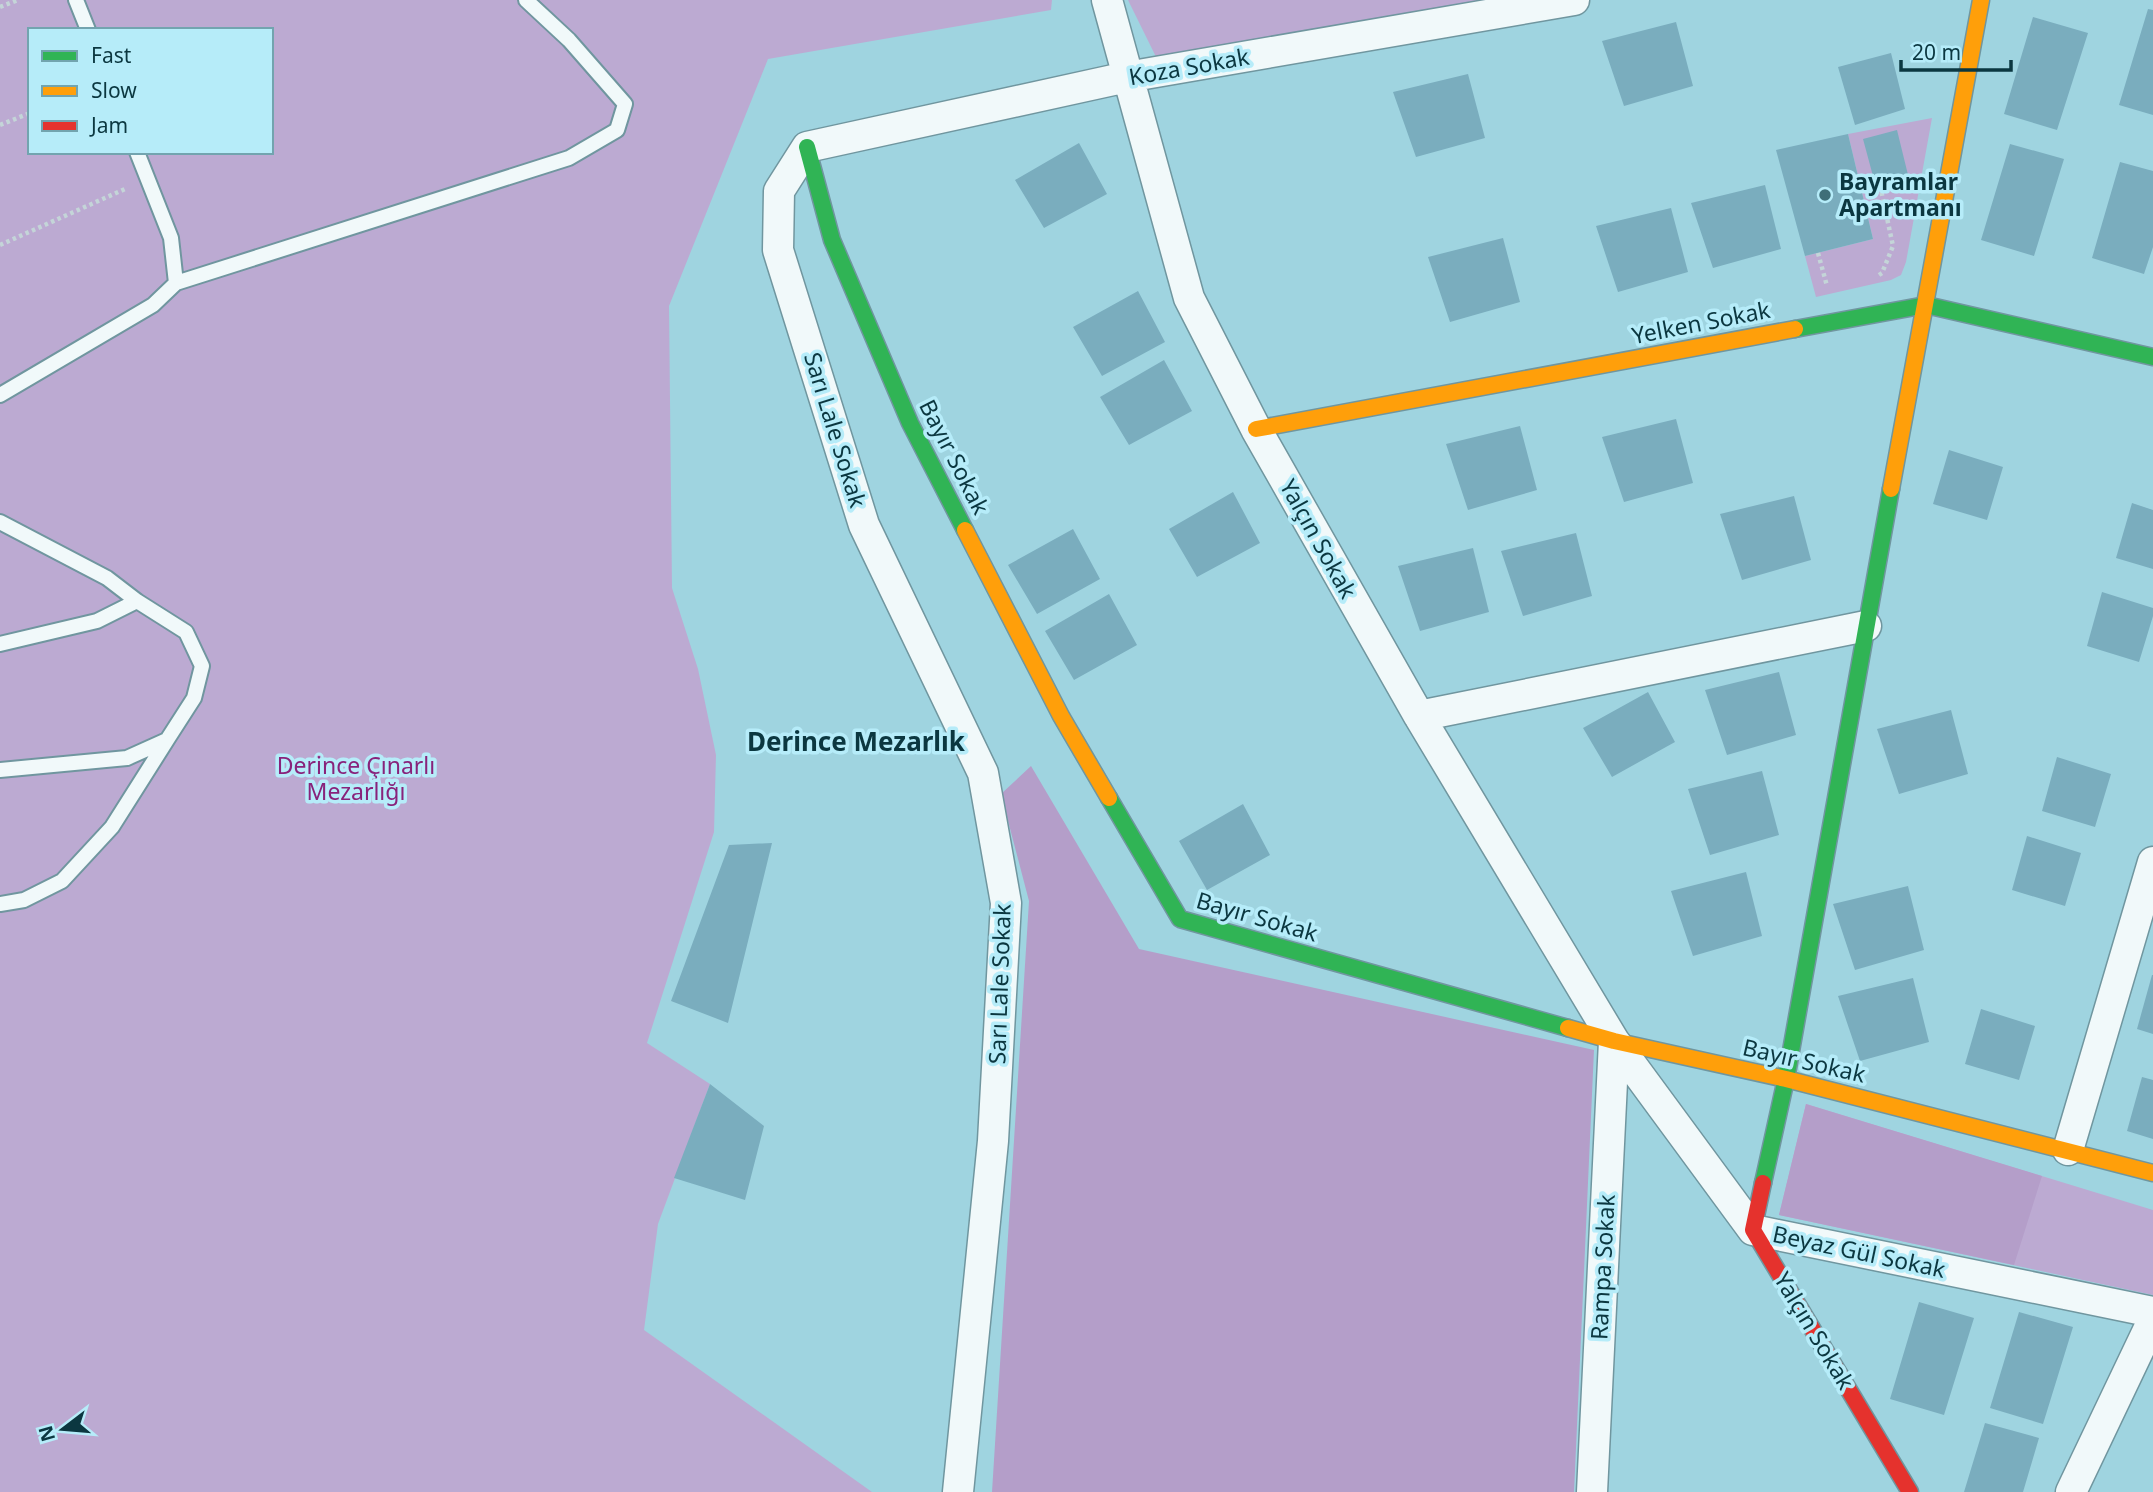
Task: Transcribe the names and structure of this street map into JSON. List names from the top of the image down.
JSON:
{
  "streets": {
    "street": [
      "Koza Sokak",
      "Yelken Sokak",
      "Sarı Lale Sokak",
      "Bayır Sokak",
      "Yalçın Sokak",
      "Beyaz Gül Sokak",
      "Rampa Sokak"
    ]
  },
  "crossings": [
    ["Koza Sokak", "Sarı Lale Sokak"],
    ["Koza Sokak", "Bayır Sokak"],
    ["Koza Sokak", "Yalçın Sokak"],
    ["Yelken Sokak", "Yalçın Sokak"],
    ["Sarı Lale Sokak", "Bayır Sokak"],
    ["Bayır Sokak", "Yalçın Sokak"],
    ["Bayır Sokak", "Beyaz Gül Sokak"],
    ["Bayır Sokak", "Rampa Sokak"],
    ["Yalçın Sokak", "Beyaz Gül Sokak"],
    ["Yalçın Sokak", "Rampa Sokak"],
    ["Beyaz Gül Sokak", "Rampa Sokak"]
  ],
  "districts": ["Derince Mezarlık"],
  "parks": ["Derince Çınarlı Mezarlığı"],
  "places": ["Bayramlar Apartmanı"],
  "legend": ["Fast", "Slow", "Jam"],
  "scale_bar": "20 m",
  "north": "left"
}
